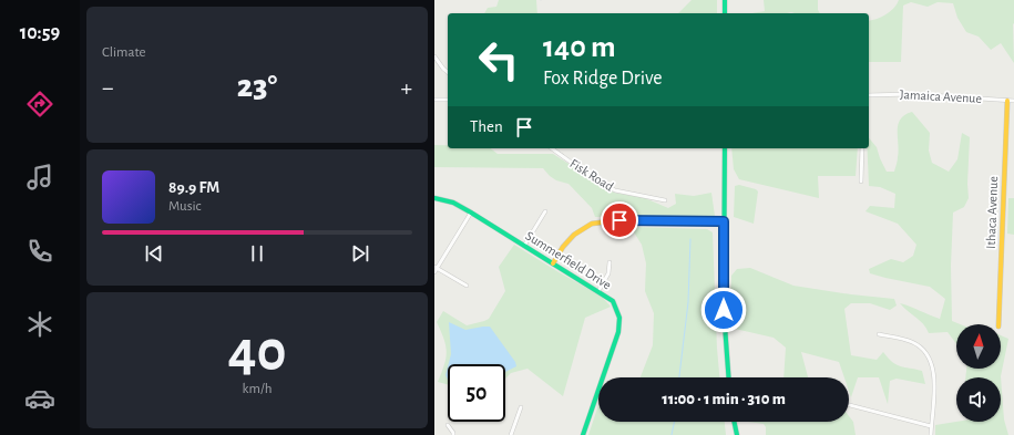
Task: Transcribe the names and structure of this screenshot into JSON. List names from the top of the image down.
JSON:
{
  "streets": {
    "street": [
      "Jamaica Avenue",
      "Fisk Road",
      "Ithaca Avenue",
      "Summerfield Drive"
    ]
  },
  "crossings": [
    ["Jamaica Avenue", "Ithaca Avenue"]
  ],
  "north": "top",
  "page": {
    "tabs": "10:59",
    "tile": [
      "Climate",
      ["40", "km/h"]
    ],
    "turn": ["140 m", "Fox Ridge Drive"],
    "heat": ["−", "23°", "+"],
    "then": "Then",
    "song": ["89.9 FM", "Music"],
    "limit": "50",
    "trip": "11:00 · 1 min · 310 m"
  }
}
